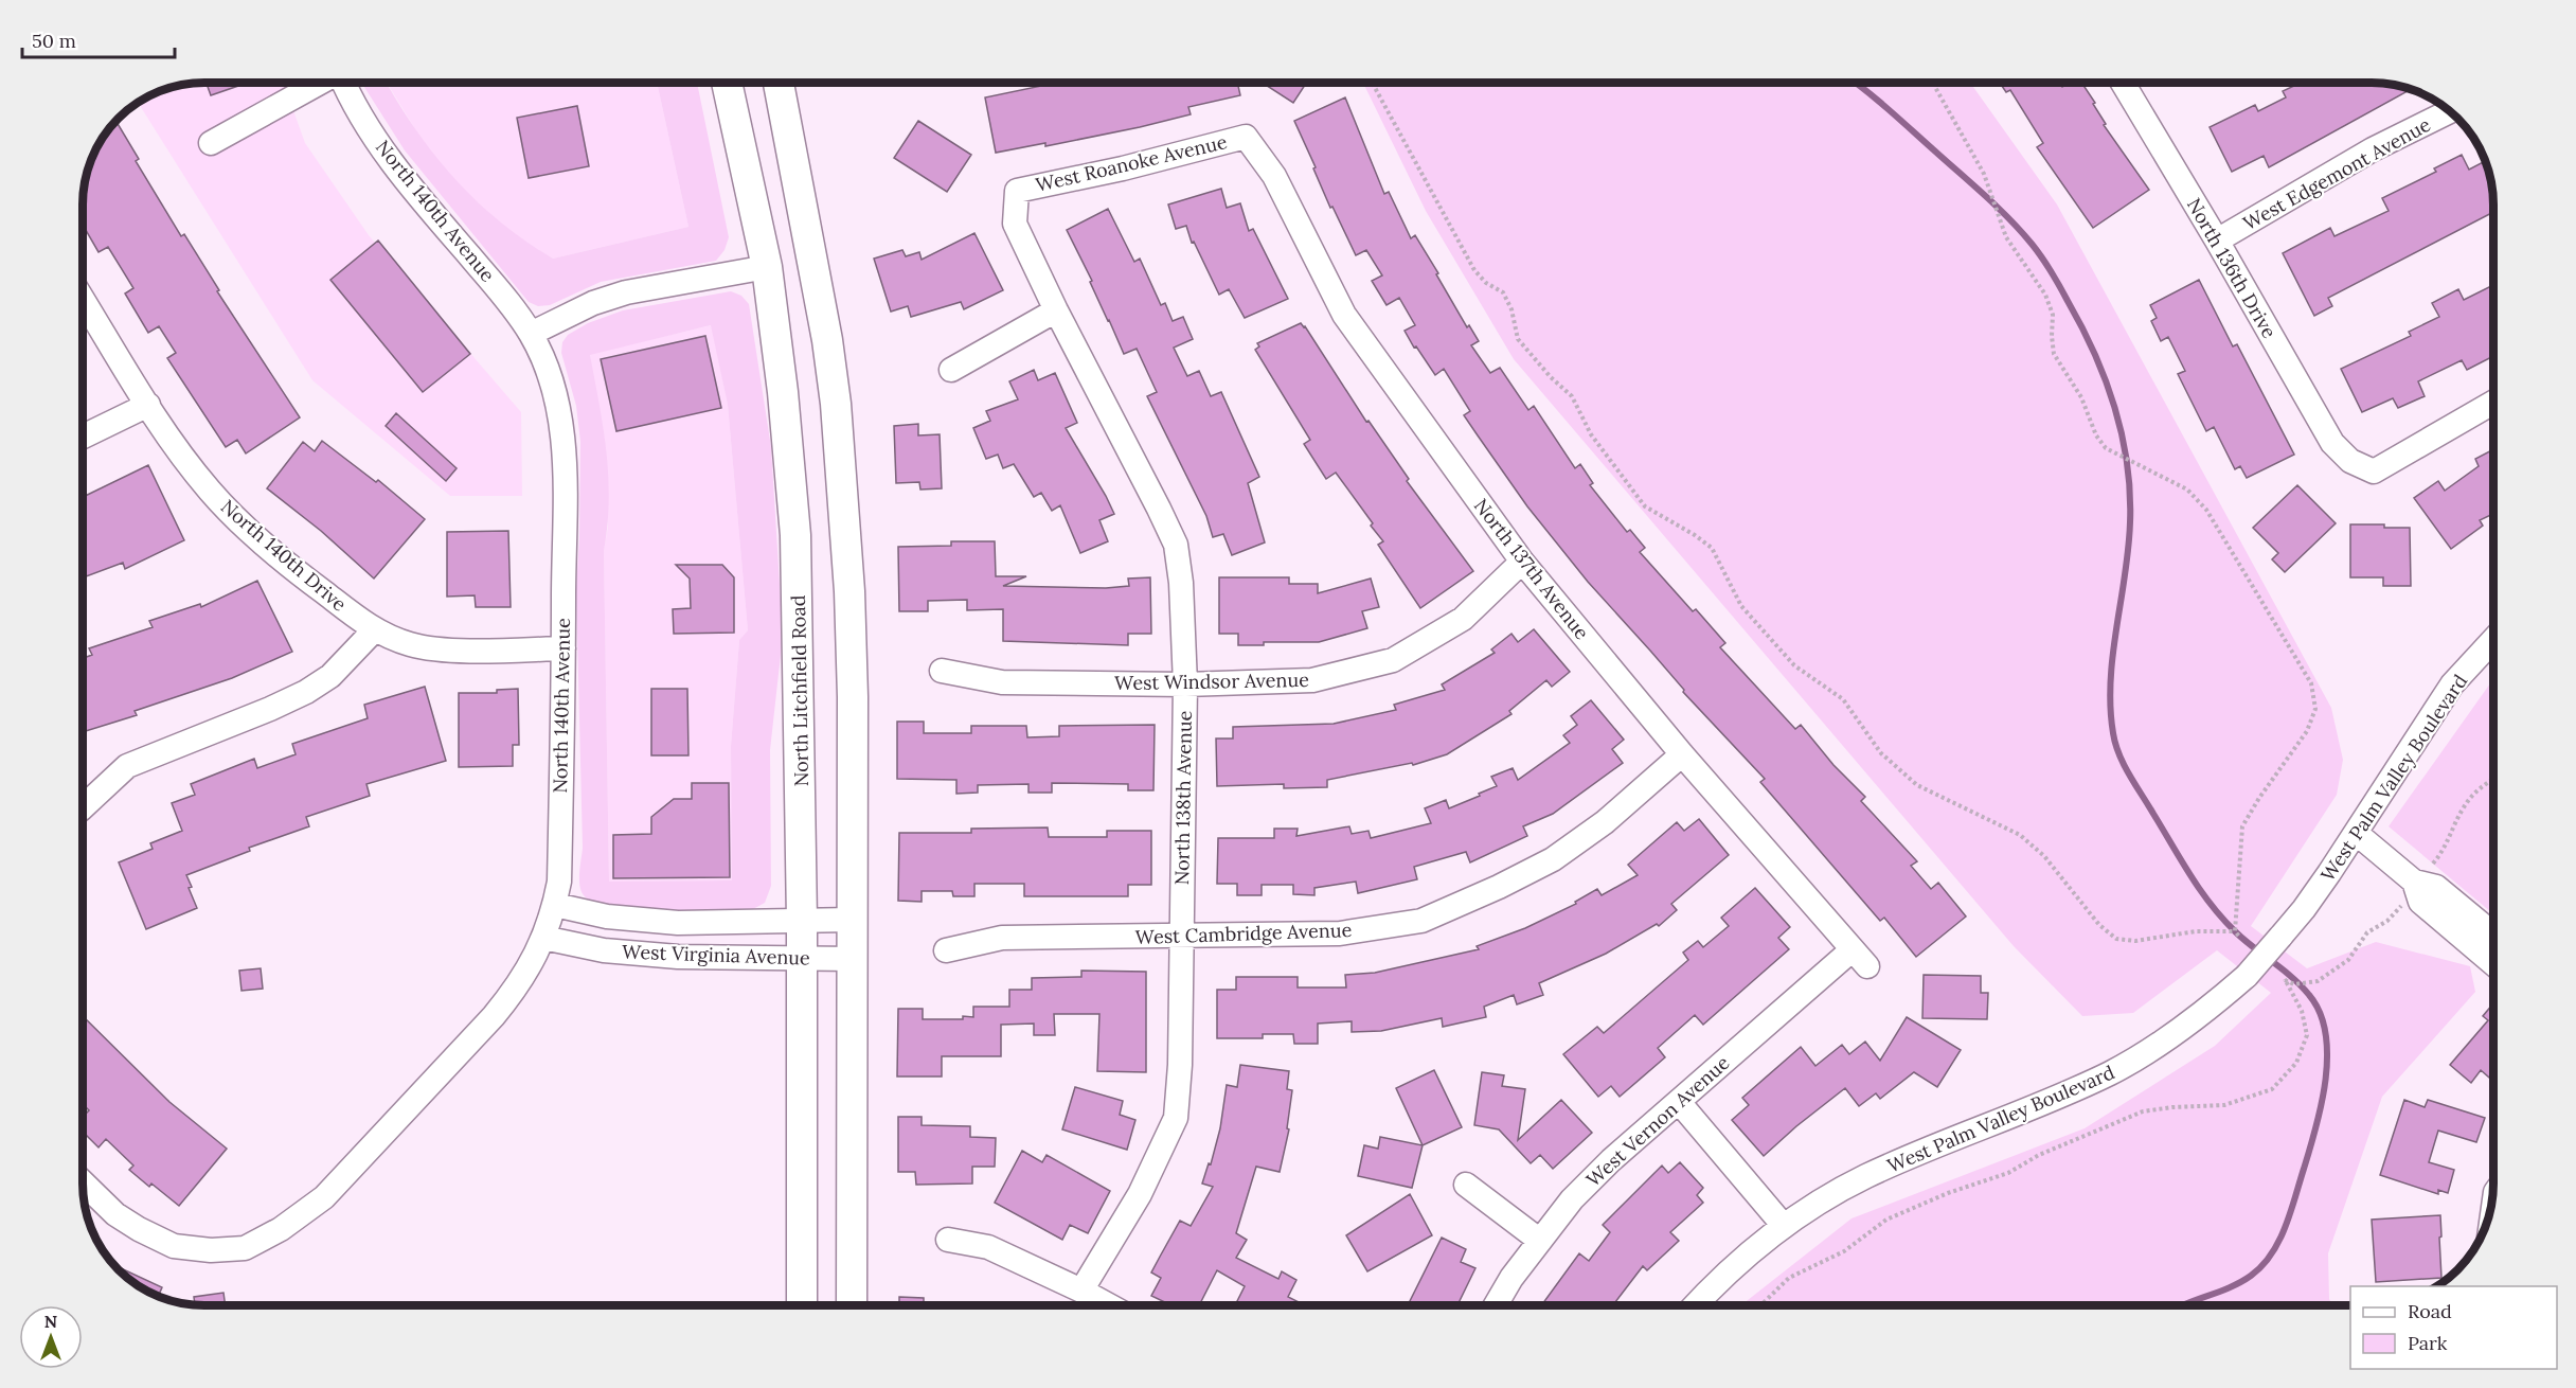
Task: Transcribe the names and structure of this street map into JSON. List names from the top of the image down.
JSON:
{
  "streets": {
    "main road": ["North Litchfield Road"],
    "street": [
      "West Roanoke Avenue",
      "West Edgemont Avenue",
      "North 140th Avenue",
      "North 136th Drive",
      "North 140th Drive",
      "North 137th Avenue",
      "West Windsor Avenue",
      "West Palm Valley Boulevard",
      "North 138th Avenue",
      "West Cambridge Avenue",
      "West Virginia Avenue",
      "West Vernon Avenue"
    ]
  },
  "crossings": [
    ["West Roanoke Avenue", "North 137th Avenue"],
    ["West Roanoke Avenue", "North 138th Avenue"],
    ["West Edgemont Avenue", "North 136th Drive"],
    ["North 140th Avenue", "North 140th Drive"],
    ["North 140th Avenue", "West Virginia Avenue"],
    ["North 137th Avenue", "West Windsor Avenue"],
    ["North 137th Avenue", "West Cambridge Avenue"],
    ["North 137th Avenue", "West Vernon Avenue"],
    ["West Windsor Avenue", "North 138th Avenue"],
    ["North Litchfield Road", "West Virginia Avenue"],
    ["North 138th Avenue", "West Cambridge Avenue"]
  ],
  "legend": ["Road", "Park"],
  "scale_bar": "50 m",
  "north": "top"
}
